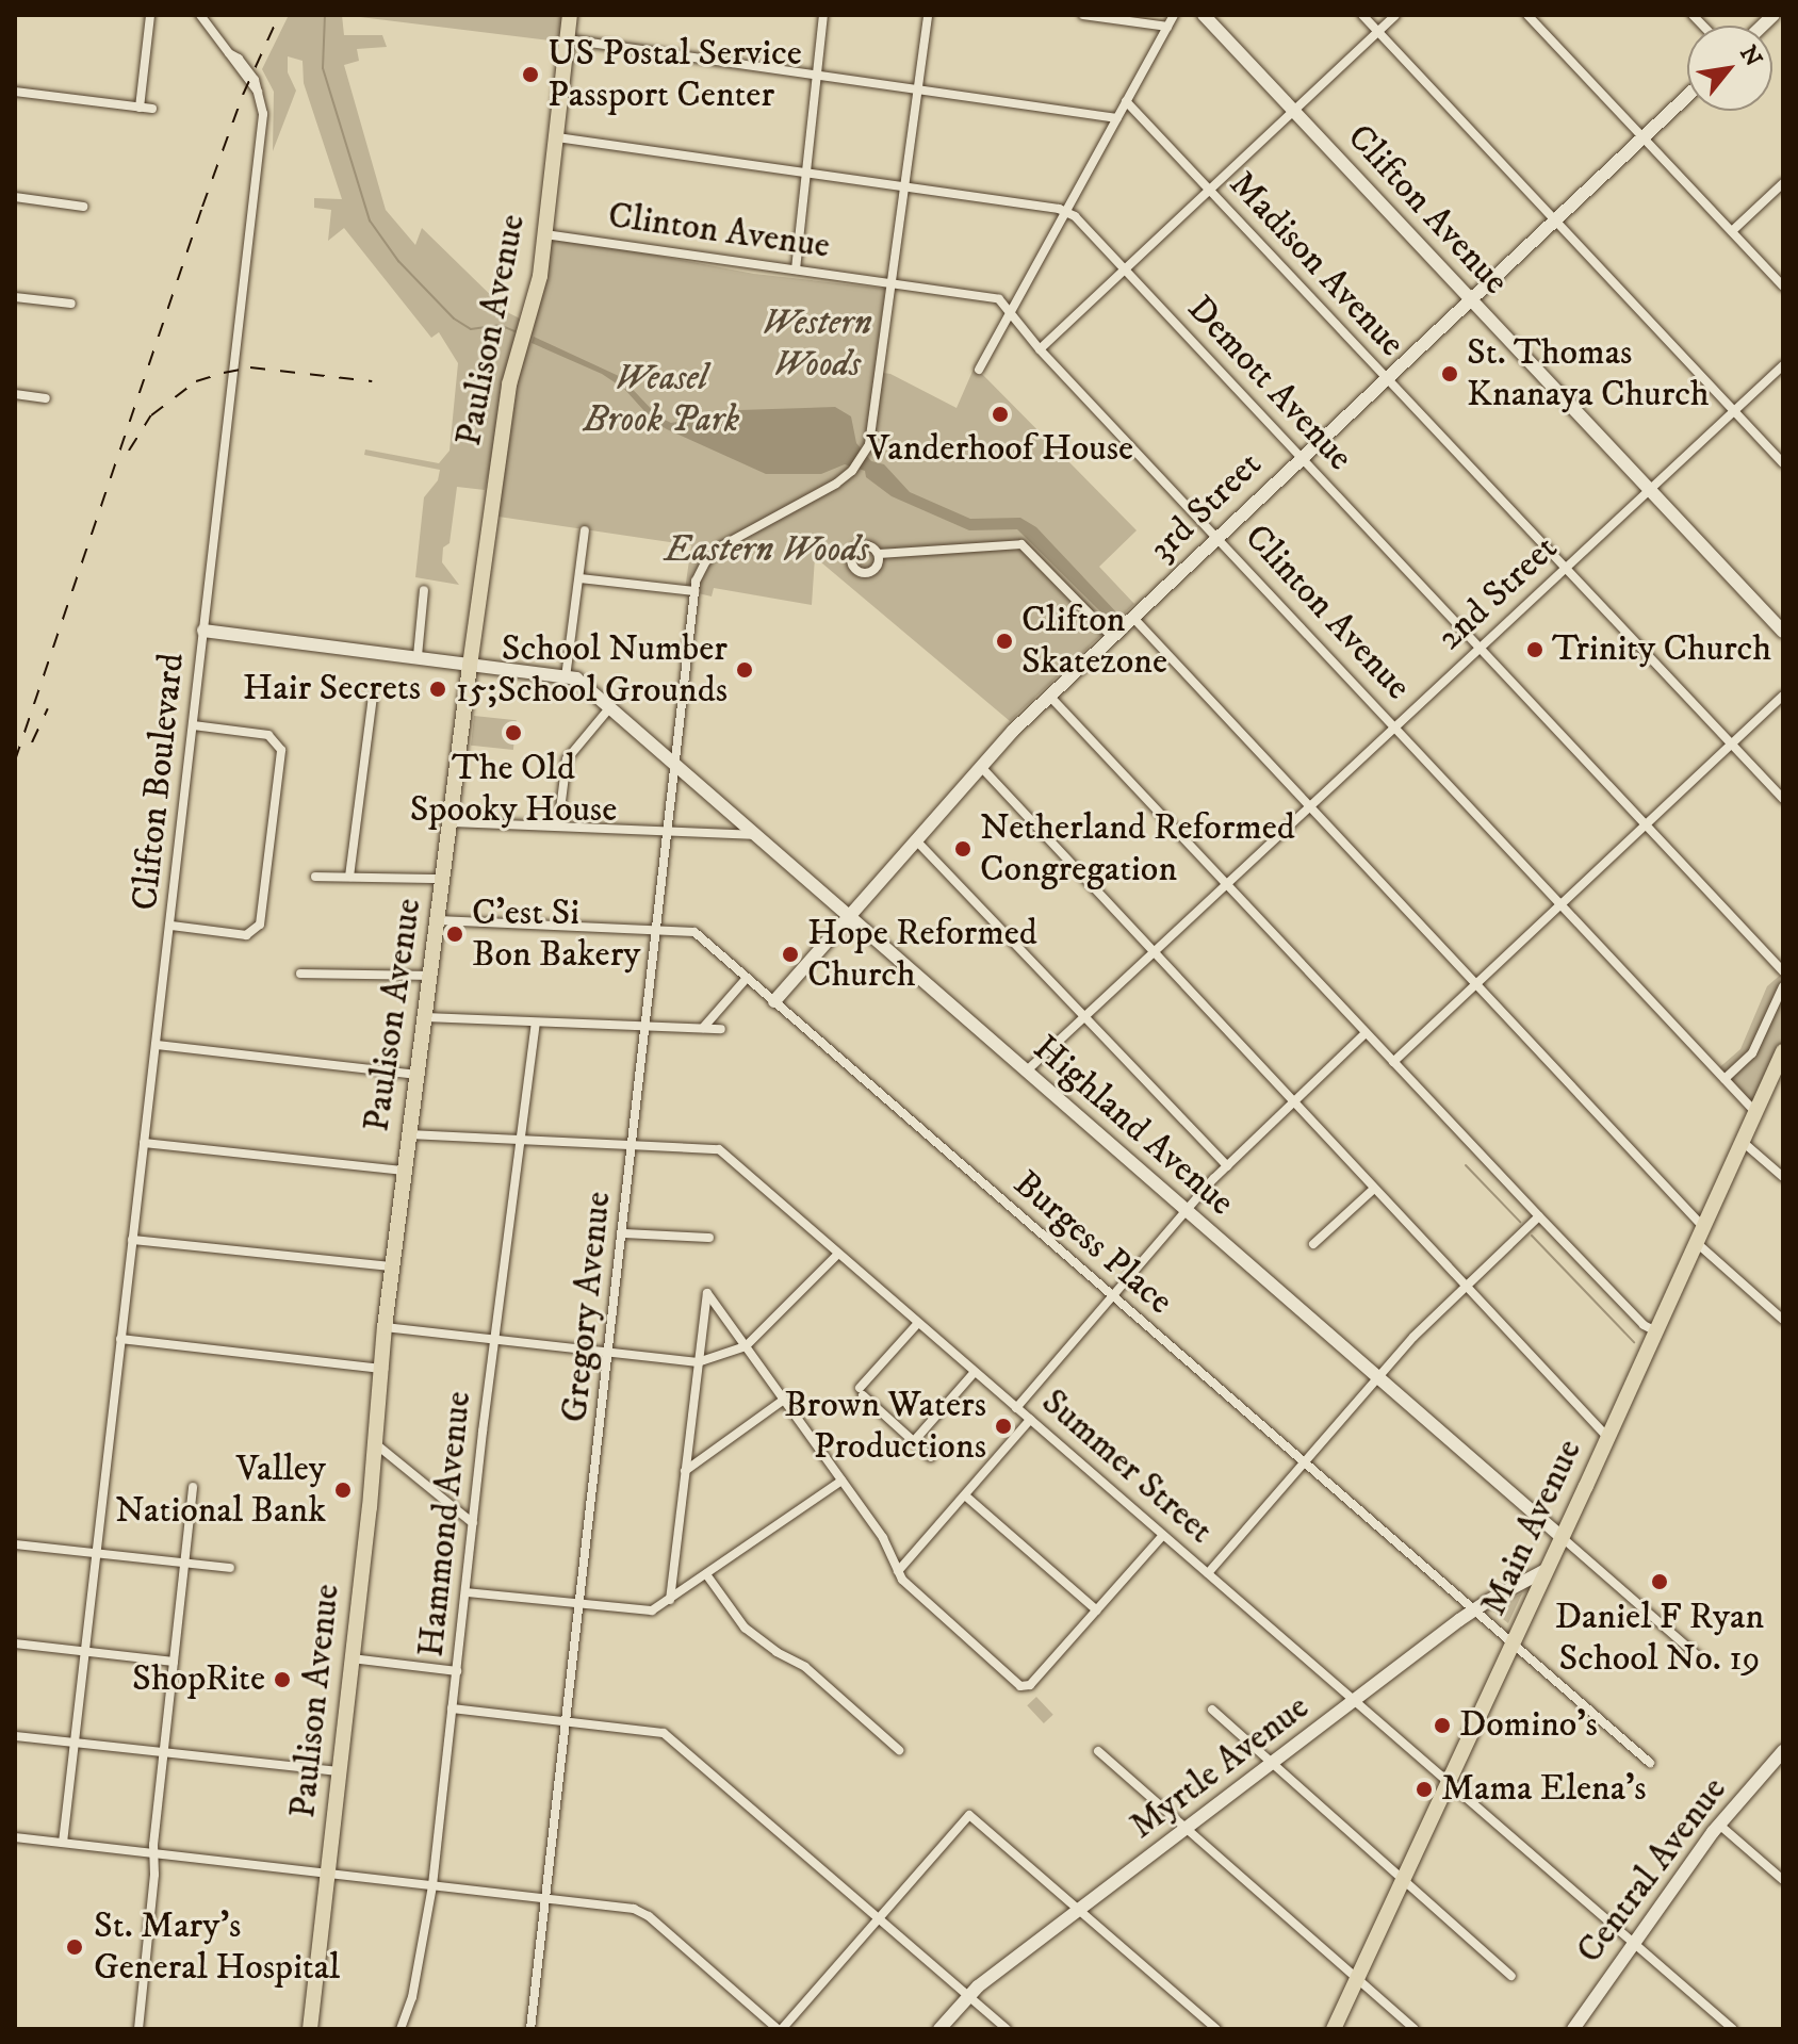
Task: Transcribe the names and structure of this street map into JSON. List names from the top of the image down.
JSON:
{
  "streets": {
    "main road": ["Paulison Avenue", "Main Avenue"],
    "street": [
      "Clifton Avenue",
      "Clinton Avenue",
      "Madison Avenue",
      "Demott Avenue",
      "3rd Street",
      "2nd Street",
      "Clifton Boulevard",
      "Highland Avenue",
      "Burgess Place",
      "Gregory Avenue",
      "Summer Street",
      "Hammond Avenue",
      "Myrtle Avenue",
      "Central Avenue"
    ]
  },
  "crossings": [
    ["Clifton Avenue", "3rd Street"],
    ["Clifton Avenue", "2nd Street"],
    ["Clinton Avenue", "Paulison Avenue"],
    ["Clinton Avenue", "3rd Street"],
    ["Clinton Avenue", "2nd Street"],
    ["Clinton Avenue", "Main Avenue"],
    ["Madison Avenue", "3rd Street"],
    ["Madison Avenue", "2nd Street"],
    ["Paulison Avenue", "Highland Avenue"],
    ["Paulison Avenue", "Burgess Place"],
    ["Paulison Avenue", "Summer Street"],
    ["Demott Avenue", "3rd Street"],
    ["Demott Avenue", "2nd Street"],
    ["3rd Street", "Highland Avenue"],
    ["3rd Street", "Burgess Place"],
    ["2nd Street", "Highland Avenue"],
    ["Clifton Boulevard", "Highland Avenue"],
    ["Highland Avenue", "Gregory Avenue"],
    ["Highland Avenue", "Main Avenue"],
    ["Burgess Place", "Gregory Avenue"],
    ["Burgess Place", "Main Avenue"],
    ["Burgess Place", "Myrtle Avenue"],
    ["Gregory Avenue", "Summer Street"],
    ["Summer Street", "Hammond Avenue"],
    ["Summer Street", "Main Avenue"],
    ["Summer Street", "Myrtle Avenue"],
    ["Summer Street", "Central Avenue"],
    ["Main Avenue", "Myrtle Avenue"]
  ],
  "parks": ["Western Woods", "Weasel Brook Park", "Eastern Woods"],
  "places": [
    "US Postal Service Passport Center",
    "St. Thomas Knanaya Church",
    "Vanderhoof House",
    "Clifton Skatezone",
    "Trinity Church",
    "School Number 15;School Grounds",
    "Hair Secrets",
    "The Old Spooky House",
    "Netherland Reformed Congregation",
    "C'est Si Bon Bakery",
    "Hope Reformed Church",
    "Brown Waters Productions",
    "Valley National Bank",
    "Daniel F Ryan School No. 19",
    "ShopRite",
    "Domino's",
    "Mama Elena's",
    "St. Mary's General Hospital"
  ],
  "north": "top right"
}
